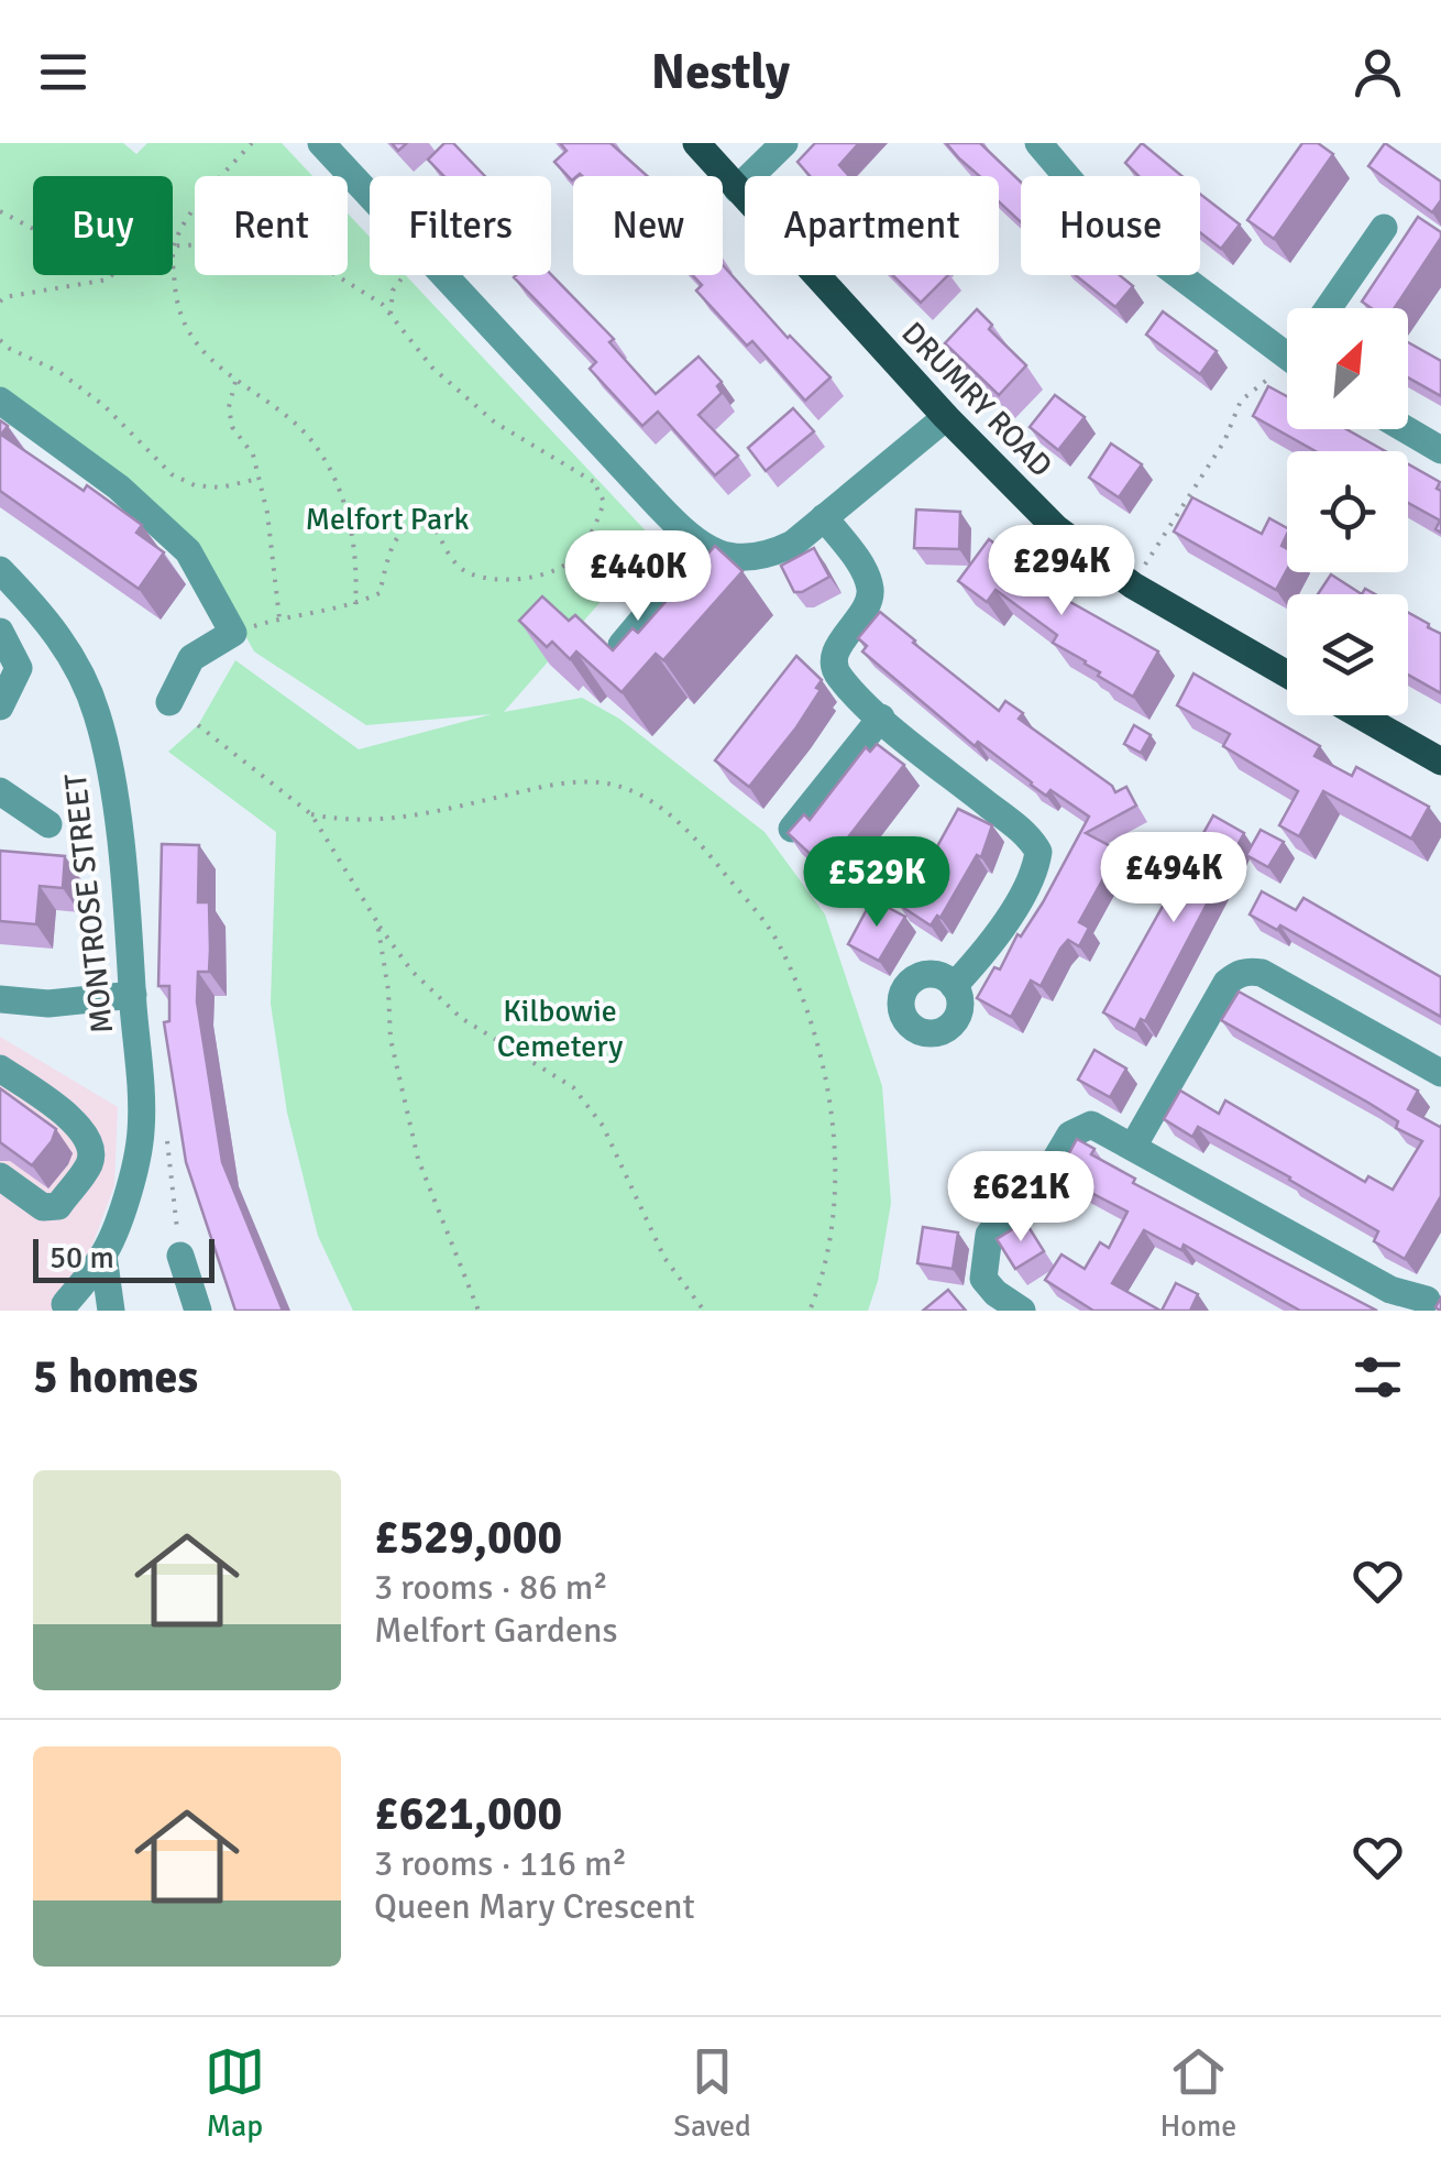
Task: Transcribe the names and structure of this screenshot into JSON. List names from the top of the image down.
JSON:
{
  "streets": {
    "main road": ["DRUMRY ROAD"],
    "street": ["MONTROSE STREET"]
  },
  "parks": ["Melfort Park", "Kilbowie Cemetery"],
  "scale_bar": "50 m",
  "north": "top right",
  "page": {
    "header": "Nestly",
    "chip": [
      "Buy",
      "Rent",
      "Filters",
      "New",
      "Apartment",
      "House"
    ],
    "price": [
      "£294K",
      "£440K",
      "£494K",
      "£529K",
      "£621K"
    ],
    "scale": "50 m",
    "heading": "5 homes",
    "list": [
      {
        "name": "£529,000",
        "note": "3 rooms · 86 m² · Melfort Gardens"
      },
      {
        "name": "£621,000",
        "note": "3 rooms · 116 m² · Queen Mary Crescent"
      }
    ],
    "tabs": ["Map", "Saved", "Home"]
  }
}
